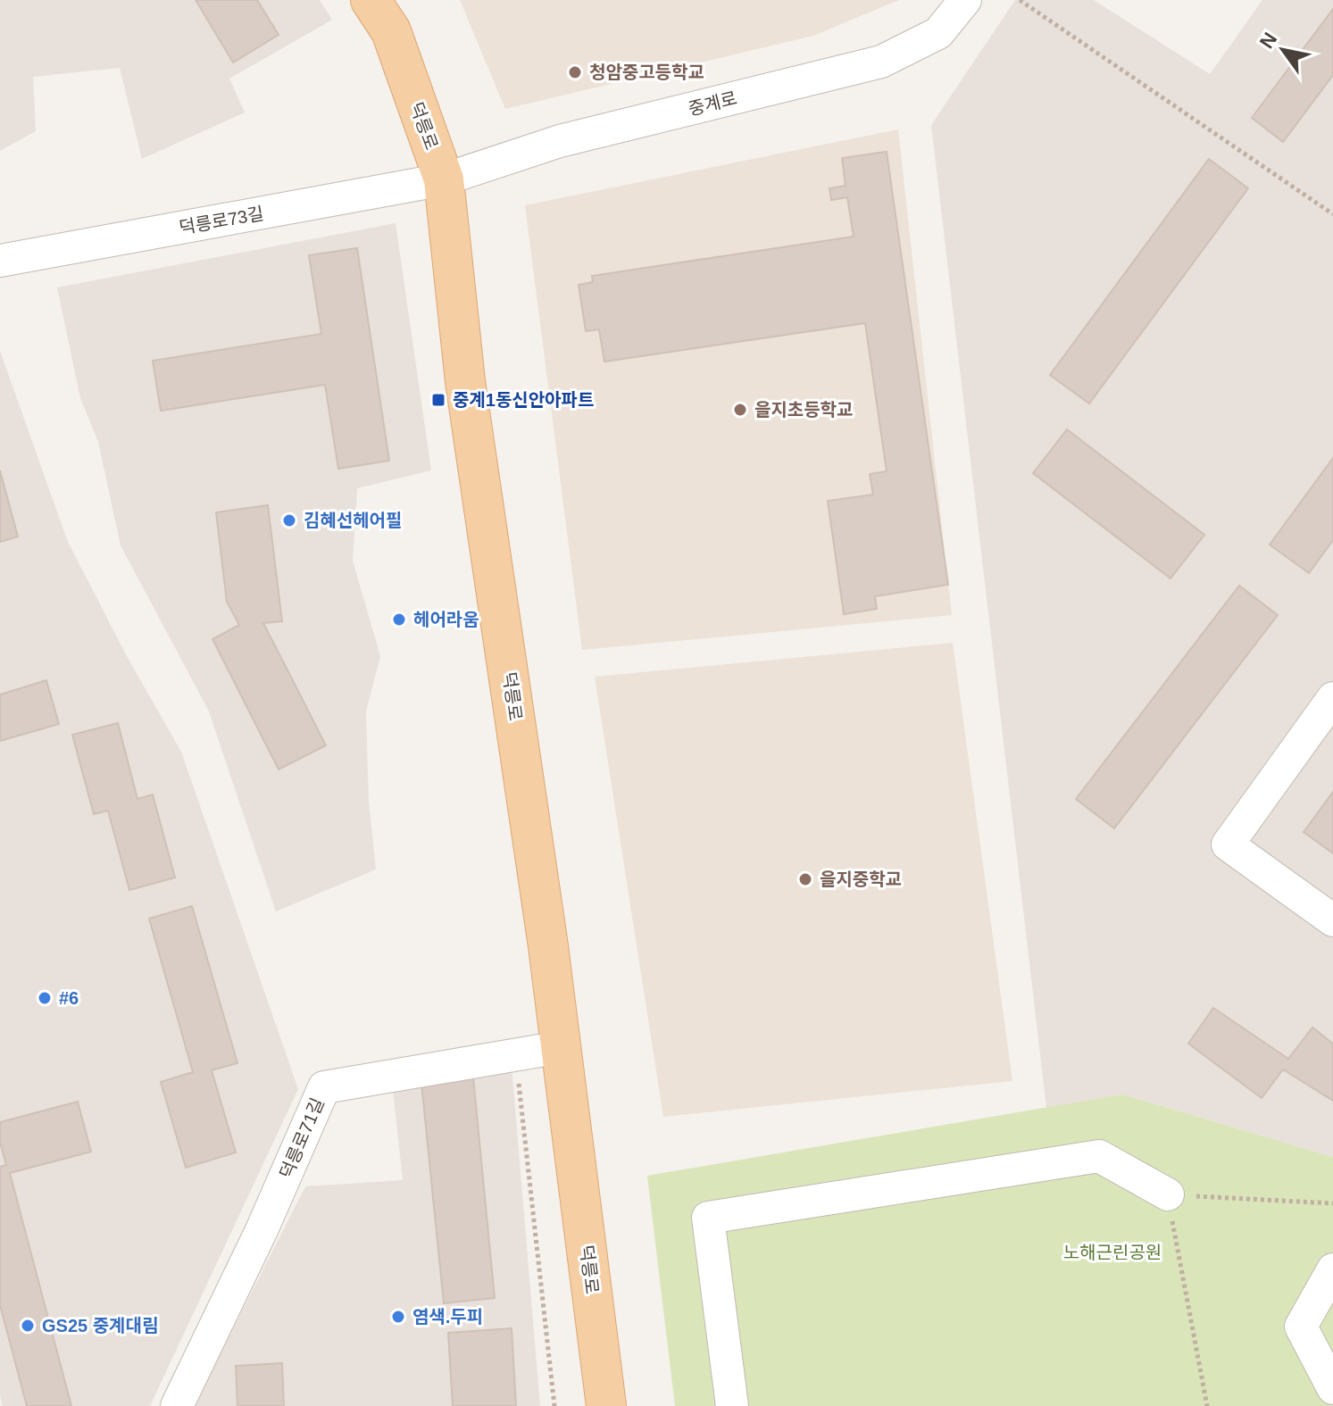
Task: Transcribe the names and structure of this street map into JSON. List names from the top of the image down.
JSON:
{
  "streets": {
    "main road": ["덕릉로"],
    "street": ["중계로", "덕릉로73길", "덕릉로71길"]
  },
  "crossings": [
    ["중계로", "덕릉로"],
    ["중계로", "덕릉로73길"],
    ["덕릉로", "덕릉로73길"],
    ["덕릉로", "덕릉로71길"]
  ],
  "parks": ["노해근린공원"],
  "places": {
    "other": [
      "청암중고등학교",
      "을지초등학교",
      "김혜선헤어필",
      "헤어라움",
      "을지중학교",
      "#6",
      "염색.두피",
      "GS25 중계대림"
    ],
    "transit": ["중계1동신안아파트"]
  },
  "north": "top left"
}
